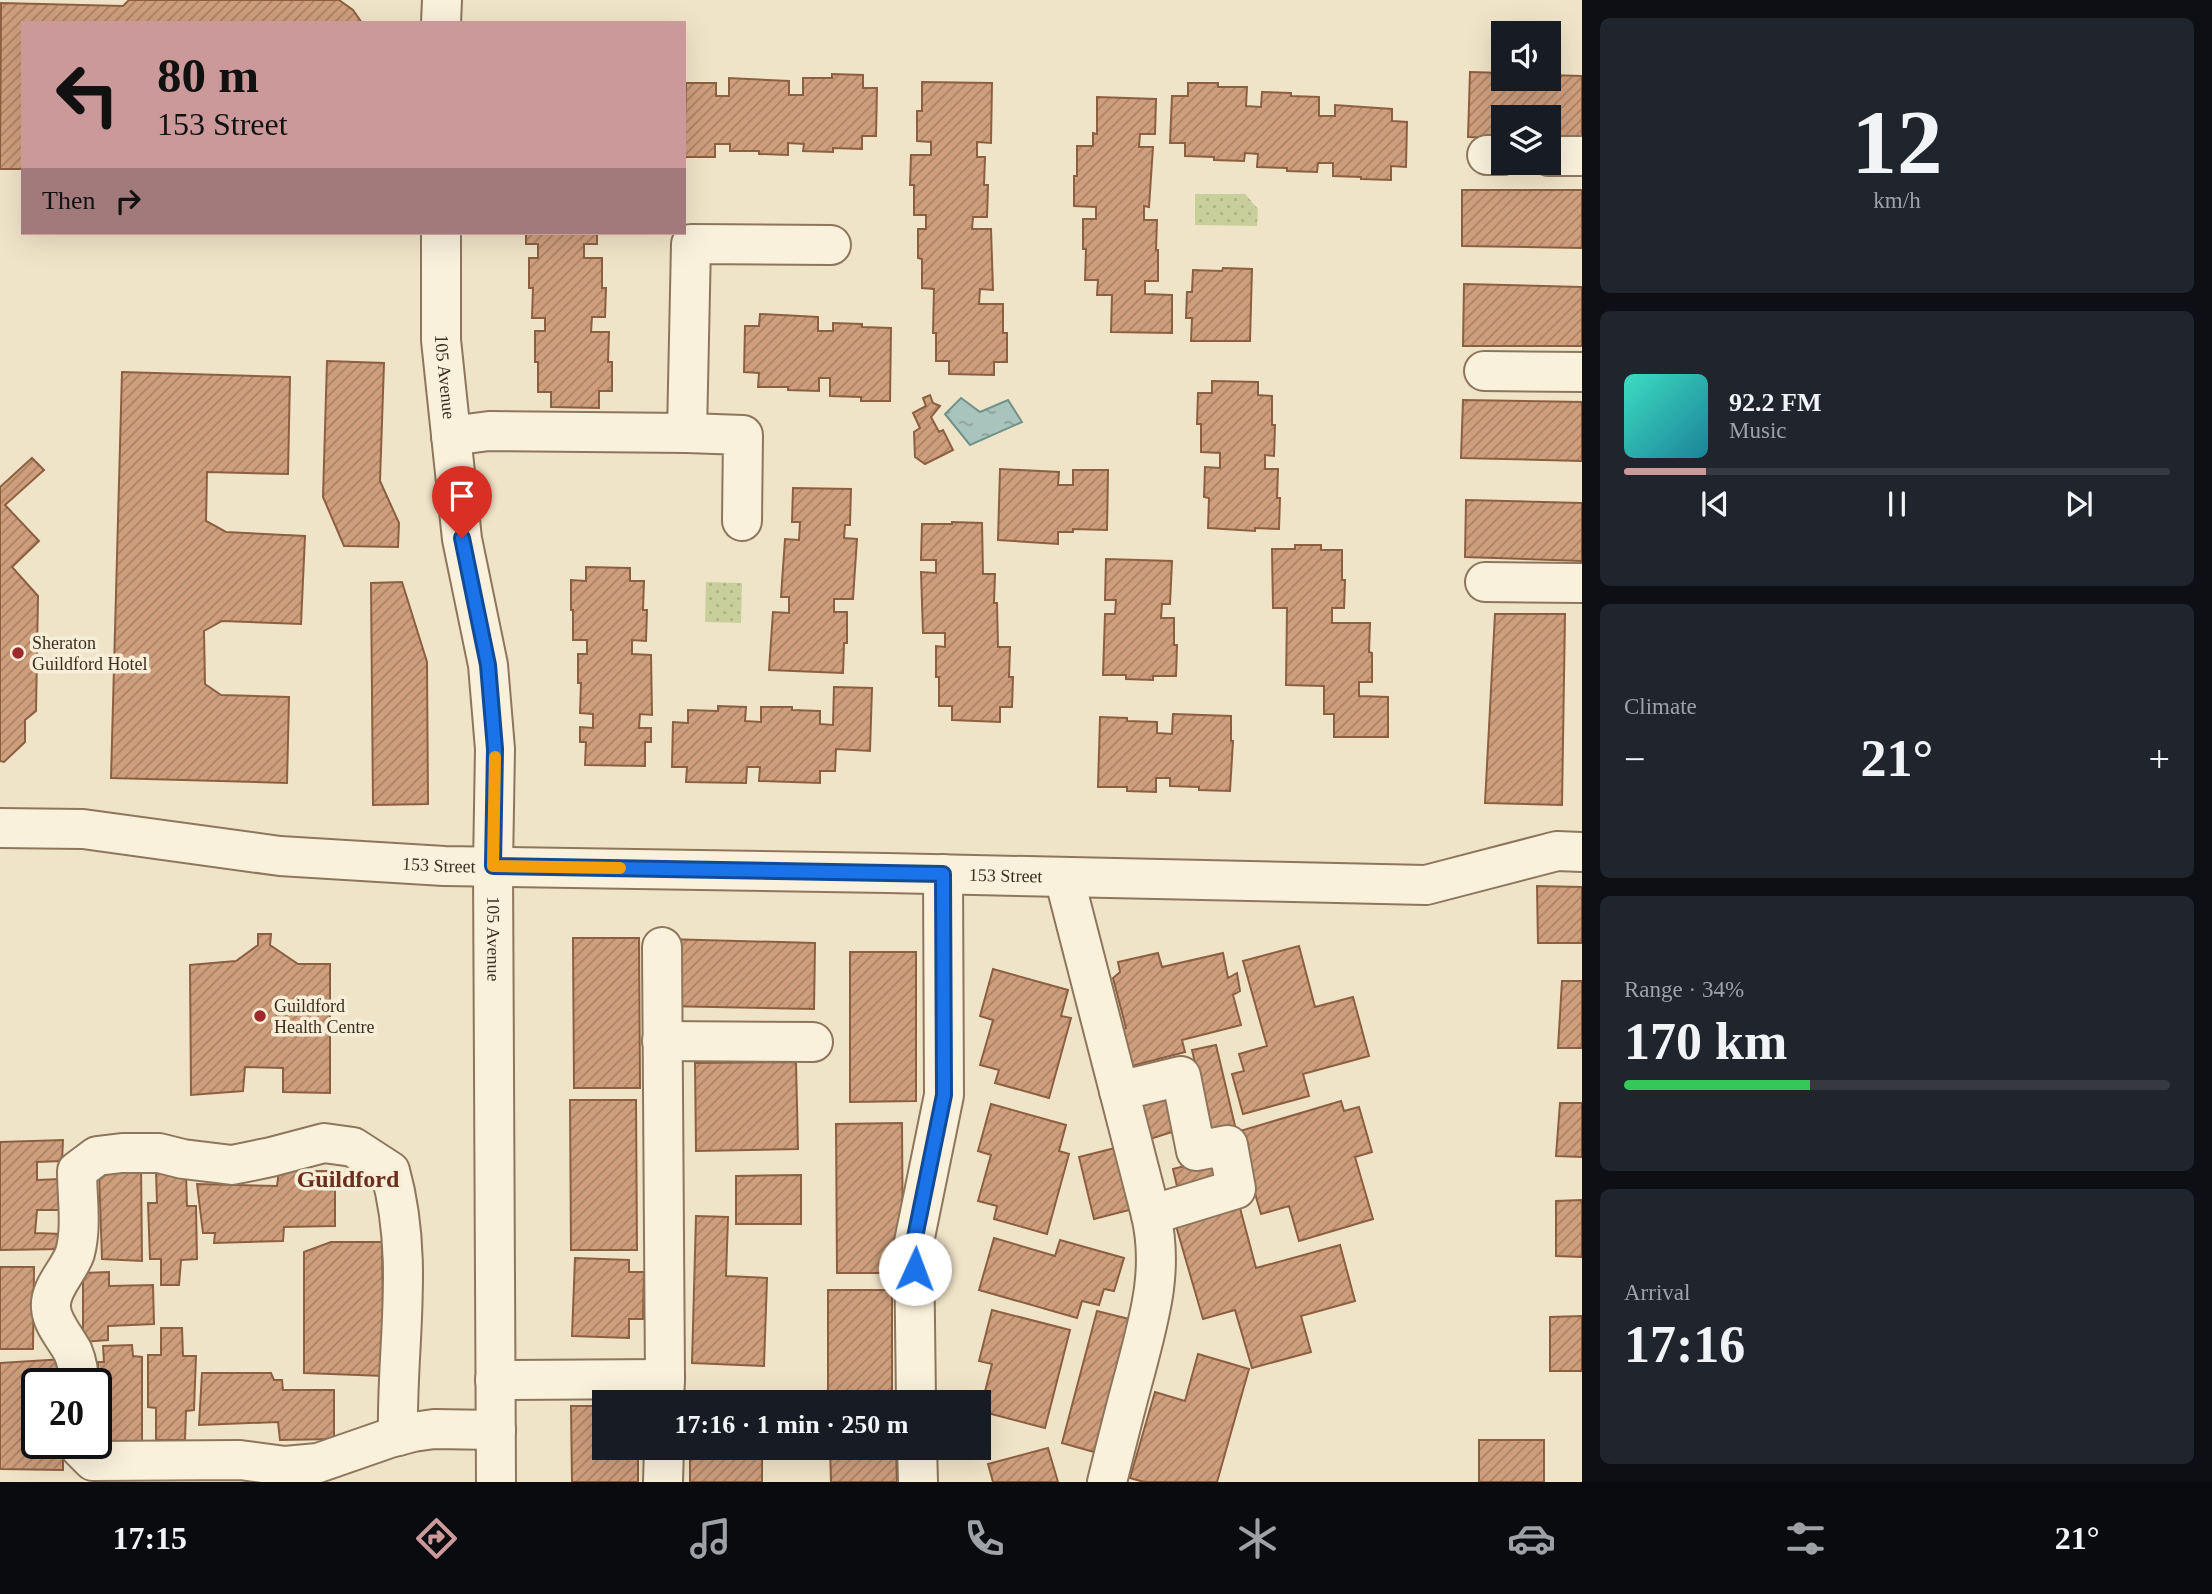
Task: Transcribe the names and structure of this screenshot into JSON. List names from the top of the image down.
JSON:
{
  "streets": {
    "street": ["105 Avenue", "153 Street"]
  },
  "crossings": [
    ["105 Avenue", "153 Street"]
  ],
  "districts": ["Guildford"],
  "places": ["Sheraton Guildford Hotel", "Guildford Health Centre"],
  "page": {
    "tile": [
      ["12", "km/h"],
      "Climate",
      ["Range · 34%", "170 km"],
      ["Arrival", "17:16"]
    ],
    "turn": ["80 m", "153 Street"],
    "then": "Then",
    "song": ["92.2 FM", "Music"],
    "heat": ["−", "21°", "+"],
    "limit": "20",
    "trip": "17:16 · 1 min · 250 m",
    "tabs": ["17:15", "21°"]
  }
}
